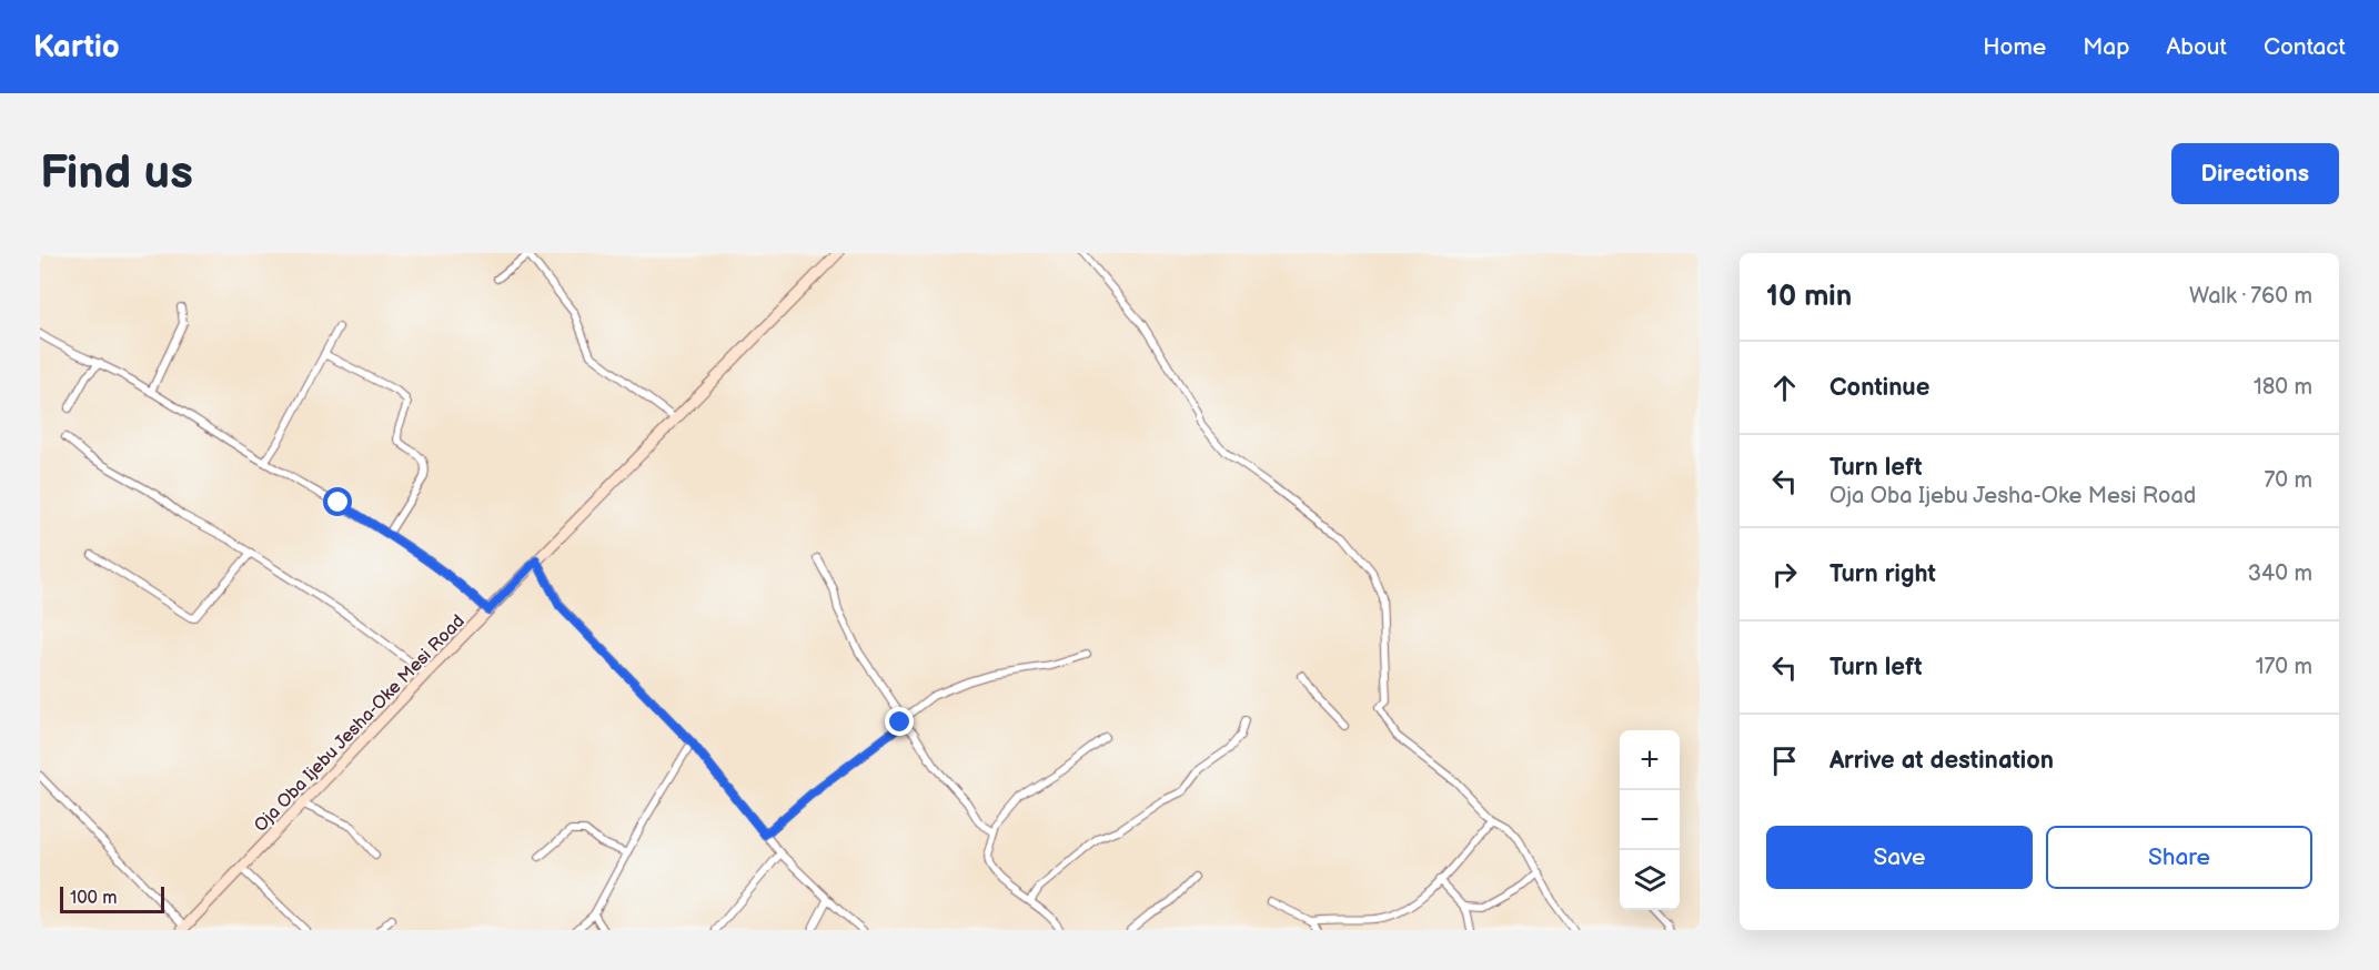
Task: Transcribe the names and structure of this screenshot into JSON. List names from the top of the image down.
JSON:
{
  "streets": {
    "main road": ["Oja Oba Ijebu Jesha-Oke Mesi Road"]
  },
  "scale_bar": "100 m",
  "page": {
    "header": "Kartio",
    "nav": [
      "Home",
      "Map",
      "About",
      "Contact"
    ],
    "buttons": [
      "Directions",
      ["Save", "Share"]
    ],
    "title": "Find us",
    "heading": ["10 min", "Walk · 760 m"],
    "list": [
      ["Continue", "180 m"],
      ["Turn left", "Oja Oba Ijebu Jesha-Oke Mesi Road", "70 m"],
      ["Turn right", "340 m"],
      ["Turn left", "170 m"],
      "Arrive at destination"
    ],
    "map_buttons": ["+", "−"],
    "scale": "100 m"
  }
}
